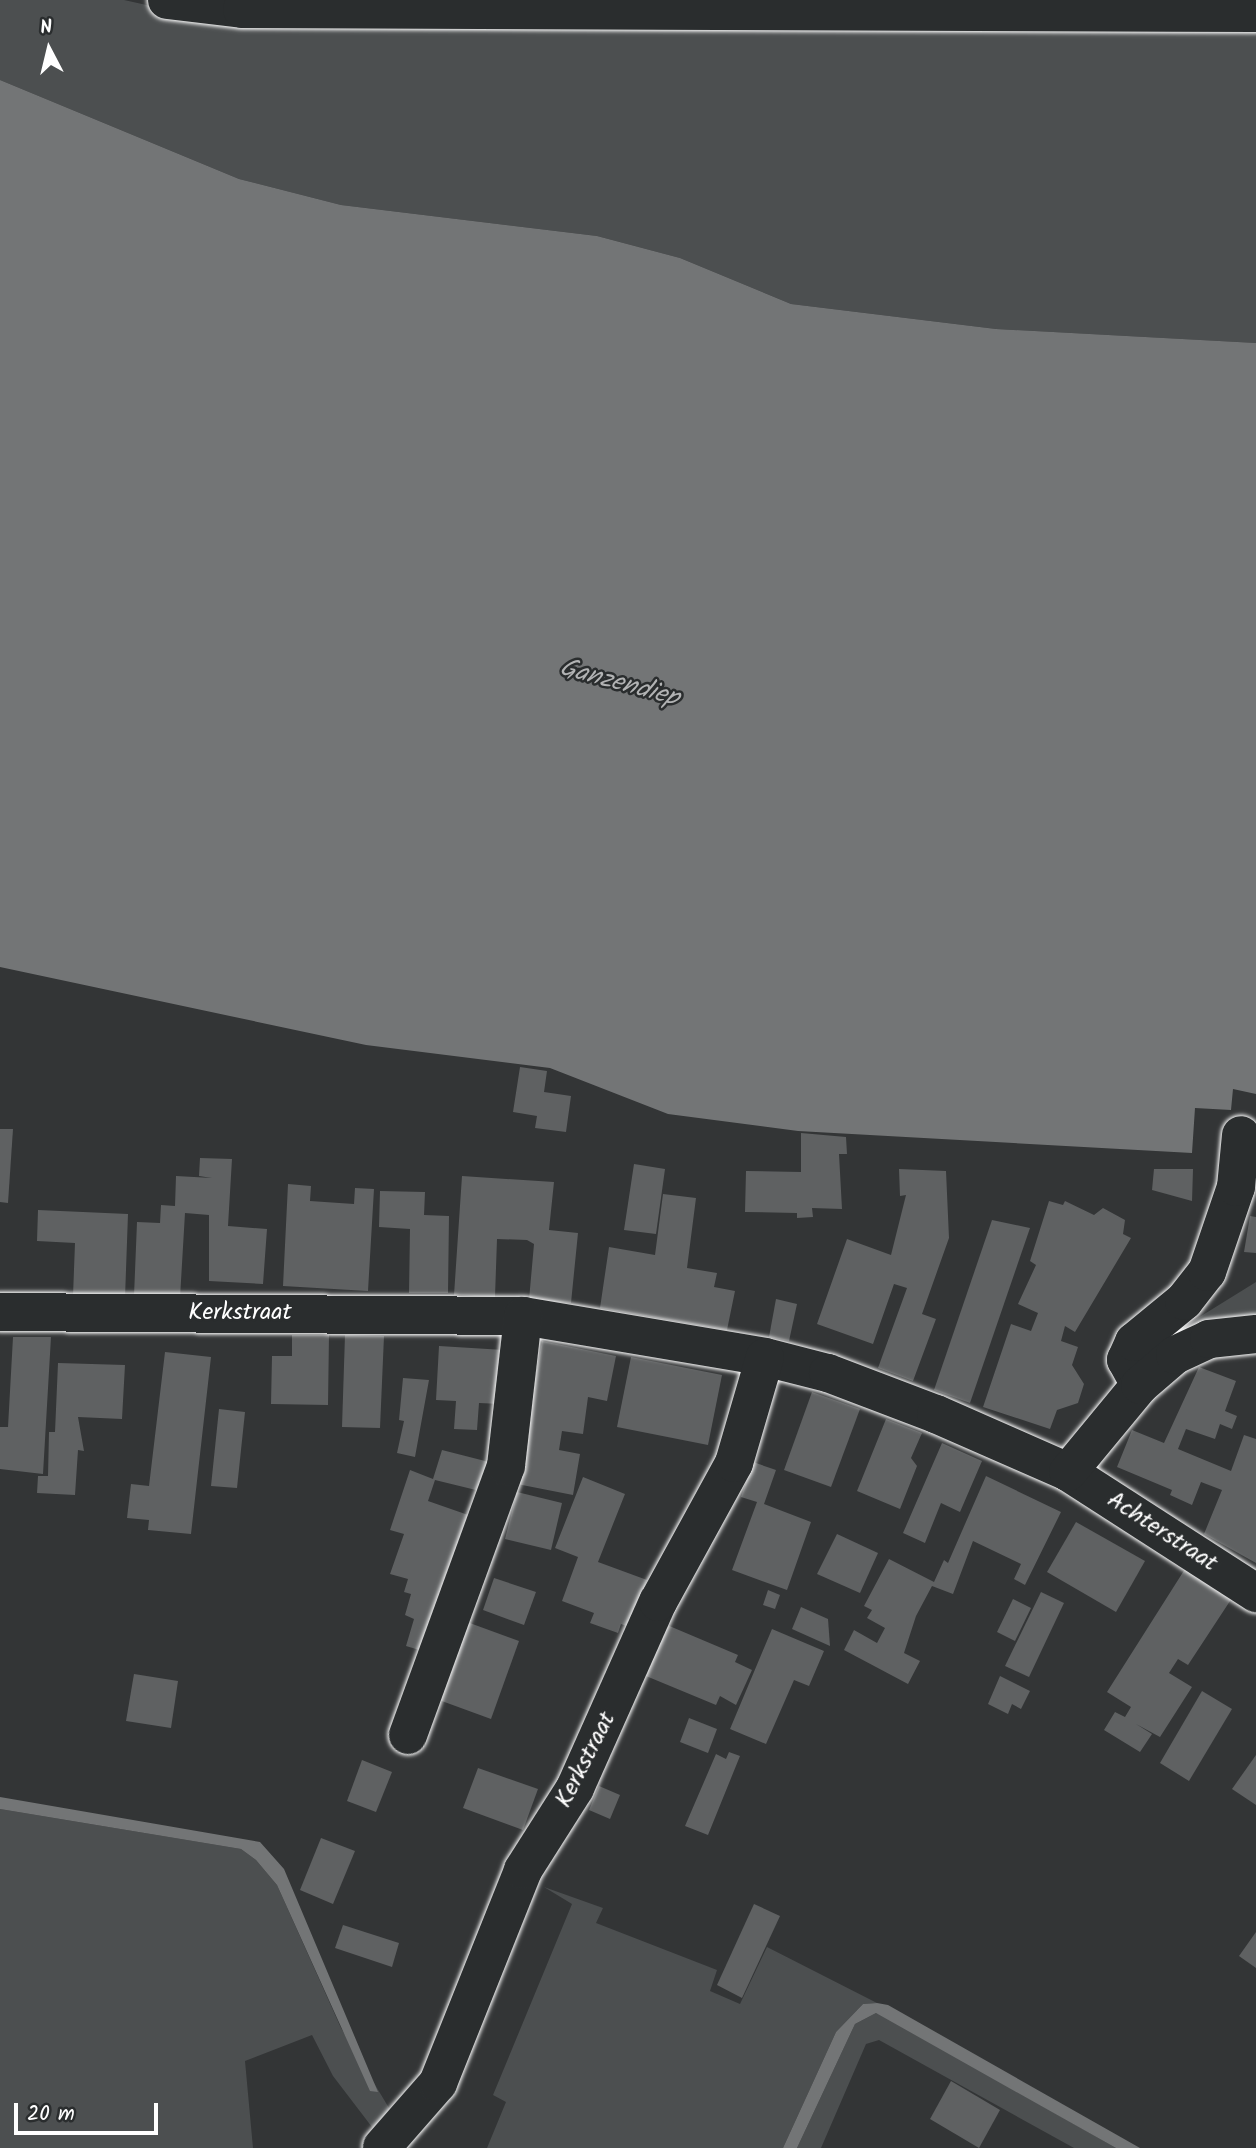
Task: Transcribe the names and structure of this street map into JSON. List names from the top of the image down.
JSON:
{
  "streets": {
    "street": ["Kerkstraat", "Achterstraat"]
  },
  "crossings": [
    ["Kerkstraat", "Achterstraat"]
  ],
  "water": ["Ganzendiep"],
  "scale_bar": "20 m",
  "north": "top"
}
